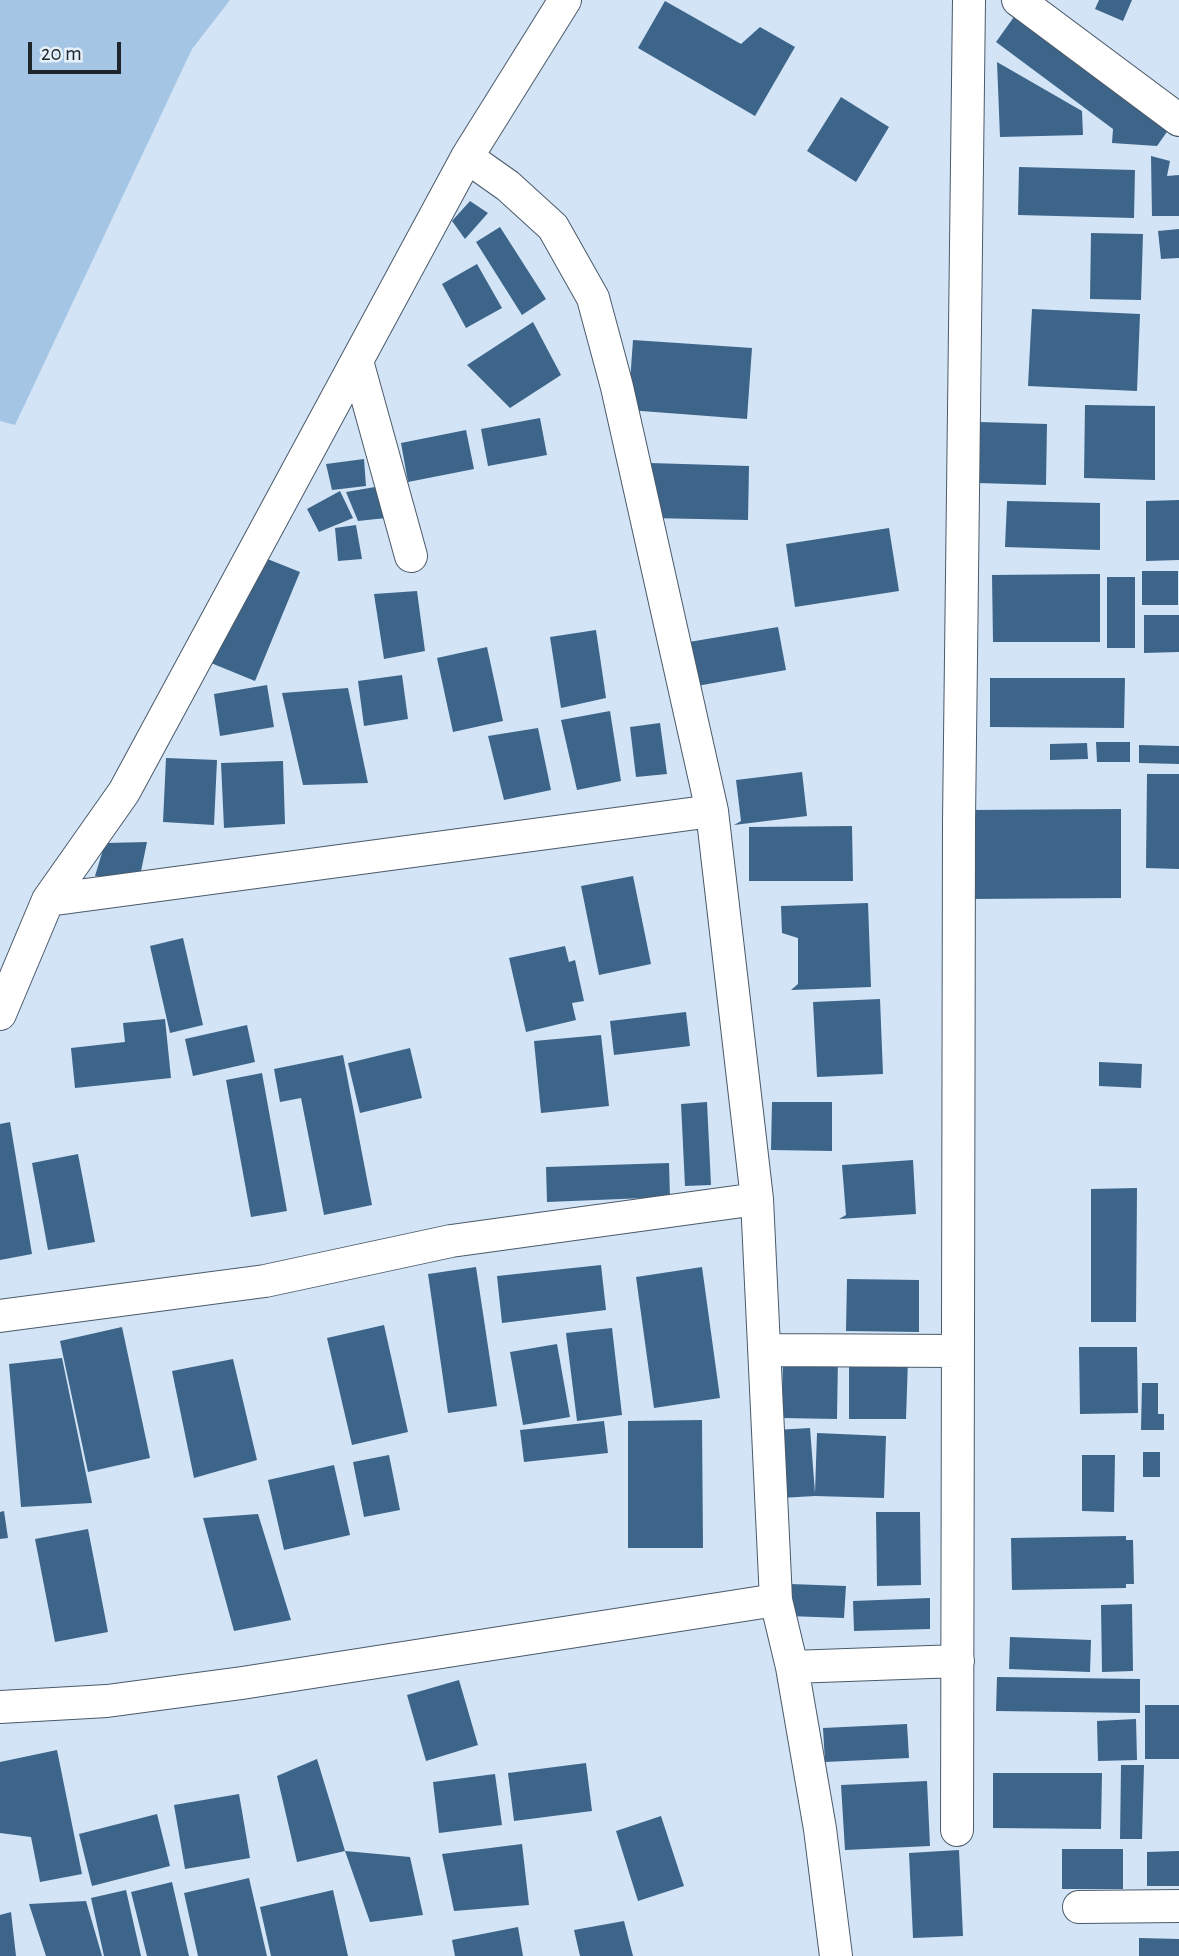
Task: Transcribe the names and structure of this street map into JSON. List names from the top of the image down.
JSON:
{
  "scale_bar": "20 m"
}
